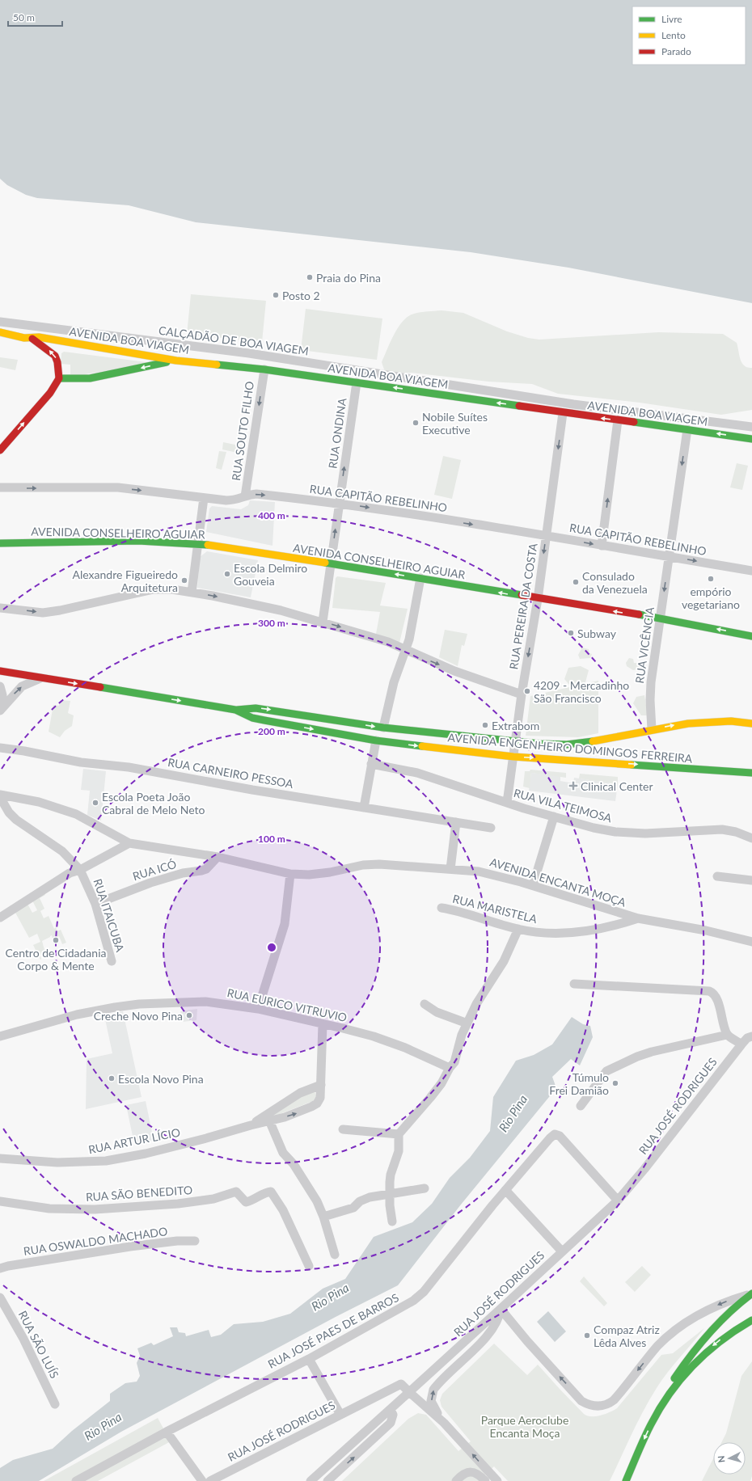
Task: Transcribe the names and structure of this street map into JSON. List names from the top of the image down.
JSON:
{
  "streets": {
    "main road": ["AVENIDA BOA VIAGEM", "AVENIDA CONSELHEIRO AGUIAR", "AVENIDA ENGENHEIRO DOMINGOS FERREIRA"],
    "street": [
      "CALÇADÃO DE BOA VIAGEM",
      "RUA SOUTO FILHO",
      "RUA ONDINA",
      "RUA CAPITÃO REBELINHO",
      "RUA PEREIRA DA COSTA",
      "RUA VICÊNCIA",
      "RUA CARNEIRO PESSOA",
      "RUA VILA TEIMOSA",
      "RUA ICÓ",
      "AVENIDA ENCANTA MOÇA",
      "RUA MARISTELA",
      "RUA ITAICUBA",
      "RUA EURICO VITRUVIO",
      "RUA JOSÉ RODRIGUES",
      "RUA ARTUR LÍCIO",
      "RUA SÃO BENEDITO",
      "RUA OSWALDO MACHADO",
      "RUA JOSÉ PAES DE BARROS",
      "RUA SÃO LUÍS"
    ]
  },
  "crossings": [
    ["AVENIDA BOA VIAGEM", "RUA SOUTO FILHO"],
    ["AVENIDA BOA VIAGEM", "RUA ONDINA"],
    ["AVENIDA BOA VIAGEM", "RUA PEREIRA DA COSTA"],
    ["AVENIDA BOA VIAGEM", "RUA VICÊNCIA"],
    ["RUA SOUTO FILHO", "RUA CAPITÃO REBELINHO"],
    ["RUA ONDINA", "RUA CAPITÃO REBELINHO"],
    ["RUA ONDINA", "AVENIDA CONSELHEIRO AGUIAR"],
    ["RUA CAPITÃO REBELINHO", "RUA PEREIRA DA COSTA"],
    ["RUA CAPITÃO REBELINHO", "RUA VICÊNCIA"],
    ["AVENIDA CONSELHEIRO AGUIAR", "RUA PEREIRA DA COSTA"],
    ["AVENIDA CONSELHEIRO AGUIAR", "RUA VICÊNCIA"],
    ["RUA PEREIRA DA COSTA", "AVENIDA ENGENHEIRO DOMINGOS FERREIRA"],
    ["RUA PEREIRA DA COSTA", "RUA VILA TEIMOSA"],
    ["RUA VICÊNCIA", "AVENIDA ENGENHEIRO DOMINGOS FERREIRA"],
    ["RUA ICÓ", "AVENIDA ENCANTA MOÇA"],
    ["RUA ICÓ", "RUA ITAICUBA"],
    ["AVENIDA ENCANTA MOÇA", "RUA MARISTELA"],
    ["RUA EURICO VITRUVIO", "RUA ARTUR LÍCIO"],
    ["RUA JOSÉ RODRIGUES", "RUA JOSÉ PAES DE BARROS"]
  ],
  "one_way": [
    "AVENIDA BOA VIAGEM",
    "RUA SOUTO FILHO",
    "RUA ONDINA",
    "RUA CAPITÃO REBELINHO",
    "AVENIDA CONSELHEIRO AGUIAR",
    "AVENIDA ENGENHEIRO DOMINGOS FERREIRA"
  ],
  "water": ["Rio Pina"],
  "parks": ["Parque Aeroclube Encanta Moça"],
  "places": {
    "other": [
      "Praia do Pina",
      "Posto 2",
      "Nobile Suítes Executive",
      "Escola Delmiro Gouveia",
      "empório vegetariano",
      "Alexandre Figueiredo Arquitetura",
      "Consulado da Venezuela",
      "Subway",
      "4209 - Mercadinho São Francisco",
      "Extrabom",
      "Escola Poeta João Cabral de Melo Neto",
      "Centro de Cidadania Corpo & Mente",
      "Creche Novo Pina",
      "Escola Novo Pina",
      "Túmulo Frei Damião",
      "Compaz Atriz Lêda Alves"
    ],
    "health": ["Clinical Center"]
  },
  "legend": ["Livre", "Lento", "Parado"],
  "scale_bar": "50 m",
  "north": "left",
  "rings": [
    "400 m",
    "300 m",
    "200 m",
    "100 m"
  ]
}
